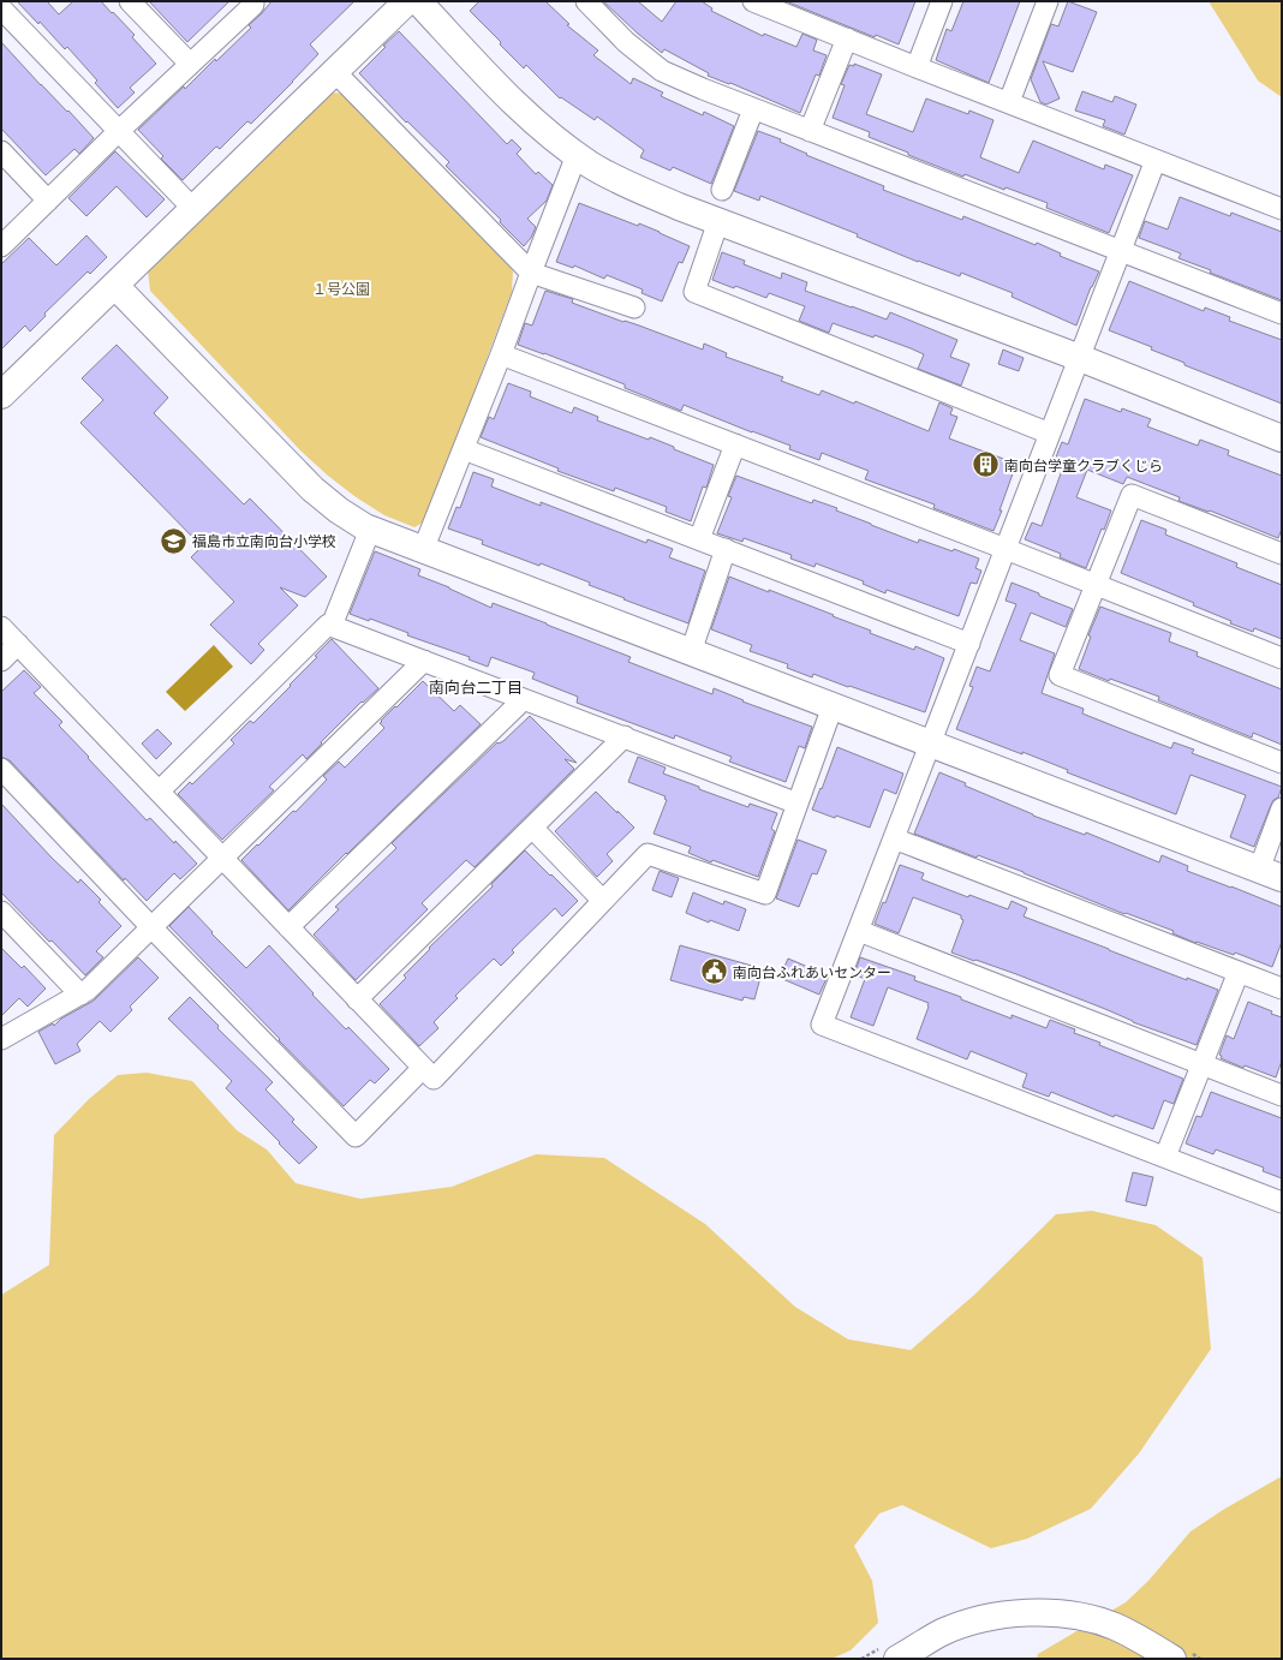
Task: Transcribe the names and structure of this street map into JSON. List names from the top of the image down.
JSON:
{
  "districts": ["南向台二丁目"],
  "parks": ["１号公園"],
  "places": {
    "building": ["南向台学童クラブくじら"],
    "school or university": ["福島市立南向台小学校"],
    "public building": ["南向台ふれあいセンター"]
  }
}
